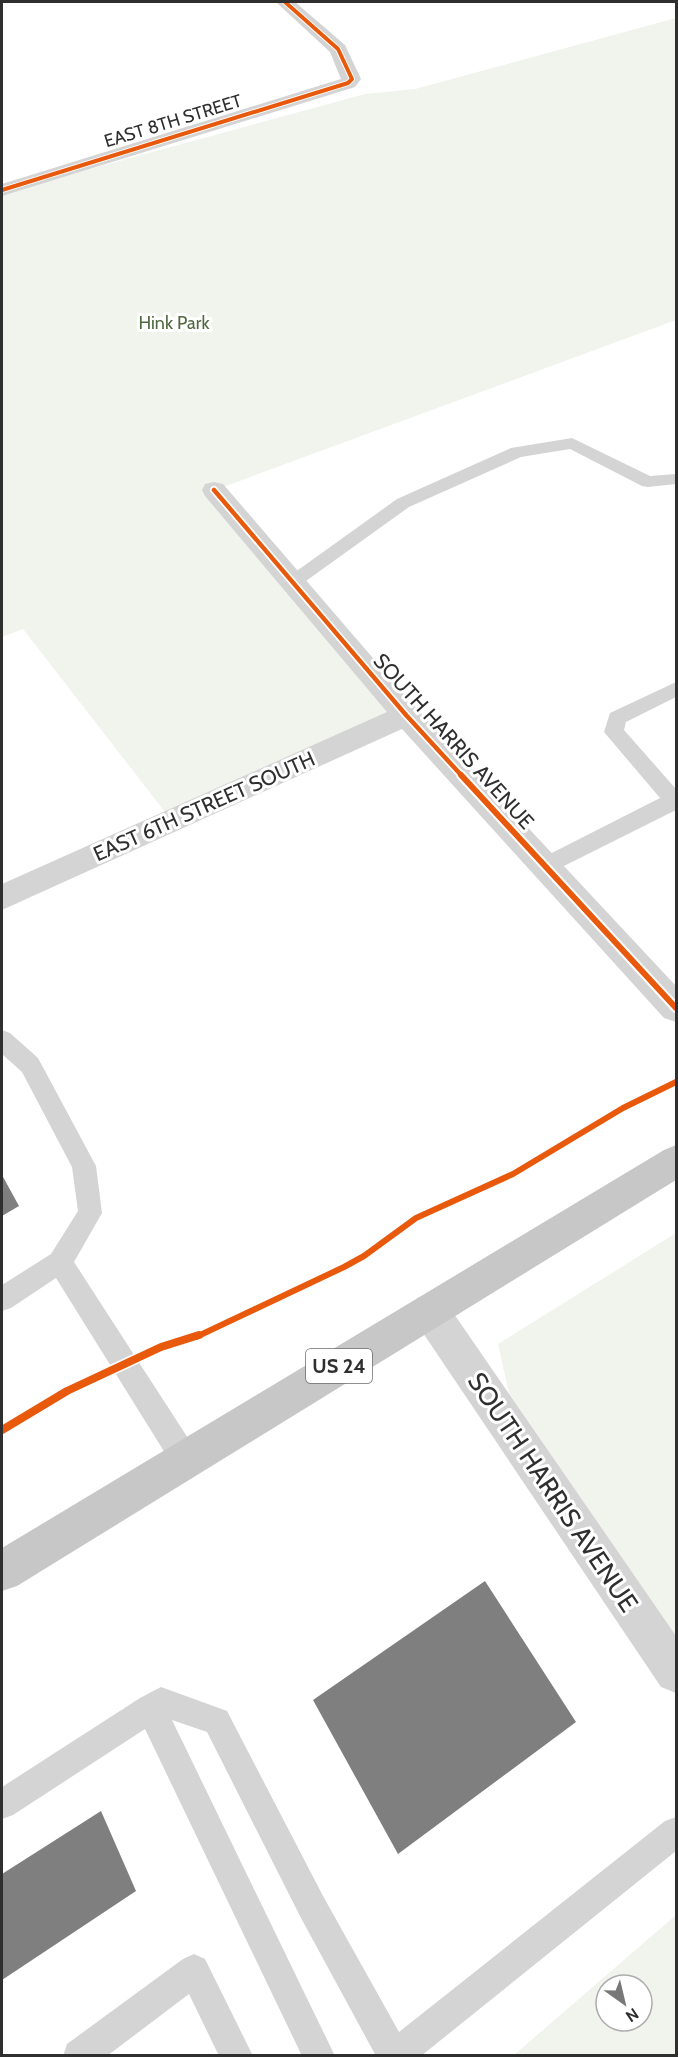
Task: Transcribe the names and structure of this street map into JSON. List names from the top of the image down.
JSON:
{
  "streets": {
    "main road": ["US 24"],
    "street": ["EAST 8TH STREET", "SOUTH HARRIS AVENUE", "EAST 6TH STREET SOUTH"]
  },
  "crossings": [
    ["SOUTH HARRIS AVENUE", "EAST 6TH STREET SOUTH"],
    ["SOUTH HARRIS AVENUE", "US 24"]
  ],
  "parks": ["Hink Park"],
  "north": "bottom right"
}
